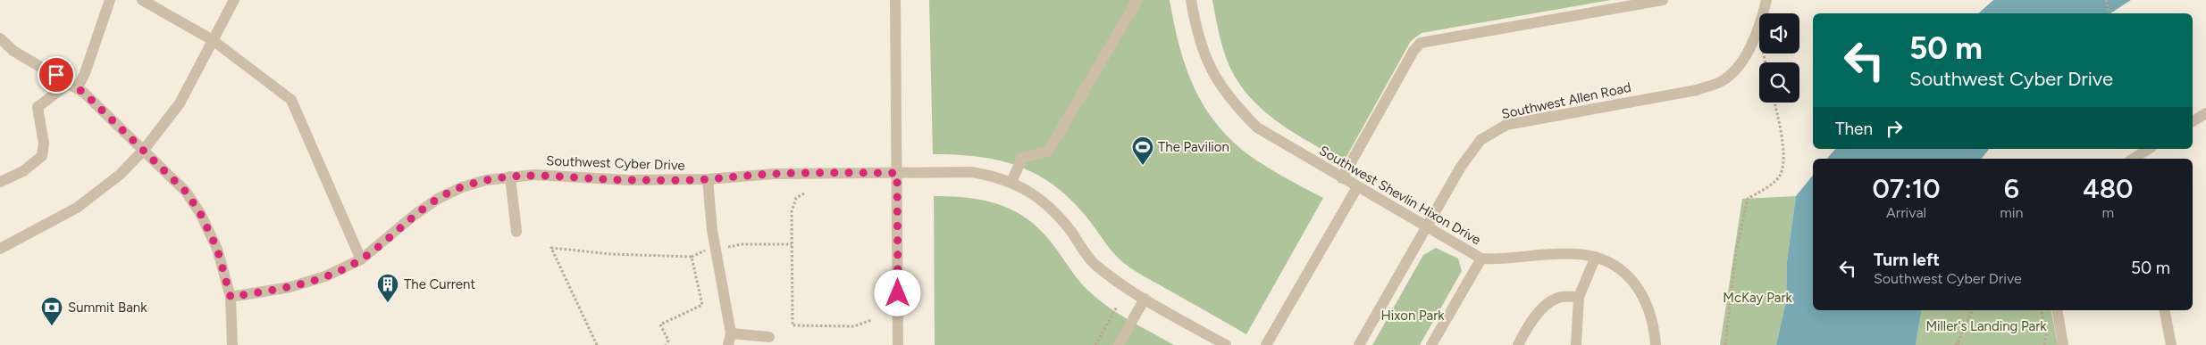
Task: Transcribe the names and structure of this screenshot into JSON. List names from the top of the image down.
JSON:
{
  "streets": {
    "street": ["Southwest Allen Road", "Southwest Cyber Drive", "Southwest Shevlin Hixon Drive"]
  },
  "crossings": [
    ["Southwest Allen Road", "Southwest Shevlin Hixon Drive"]
  ],
  "parks": ["McKay Park", "Hixon Park", "Miller's Landing Park"],
  "places": {
    "sports": ["The Pavilion"],
    "building": ["The Current"],
    "bank": ["Summit Bank"]
  },
  "page": {
    "turn": ["50 m", "Southwest Cyber Drive"],
    "then": "Then",
    "eta": [
      "07:10",
      "Arrival",
      "6",
      "min",
      "480",
      "m"
    ],
    "list": [
      {
        "name": "Turn left",
        "note": "Southwest Cyber Drive",
        "value": "50 m"
      }
    ]
  }
}
